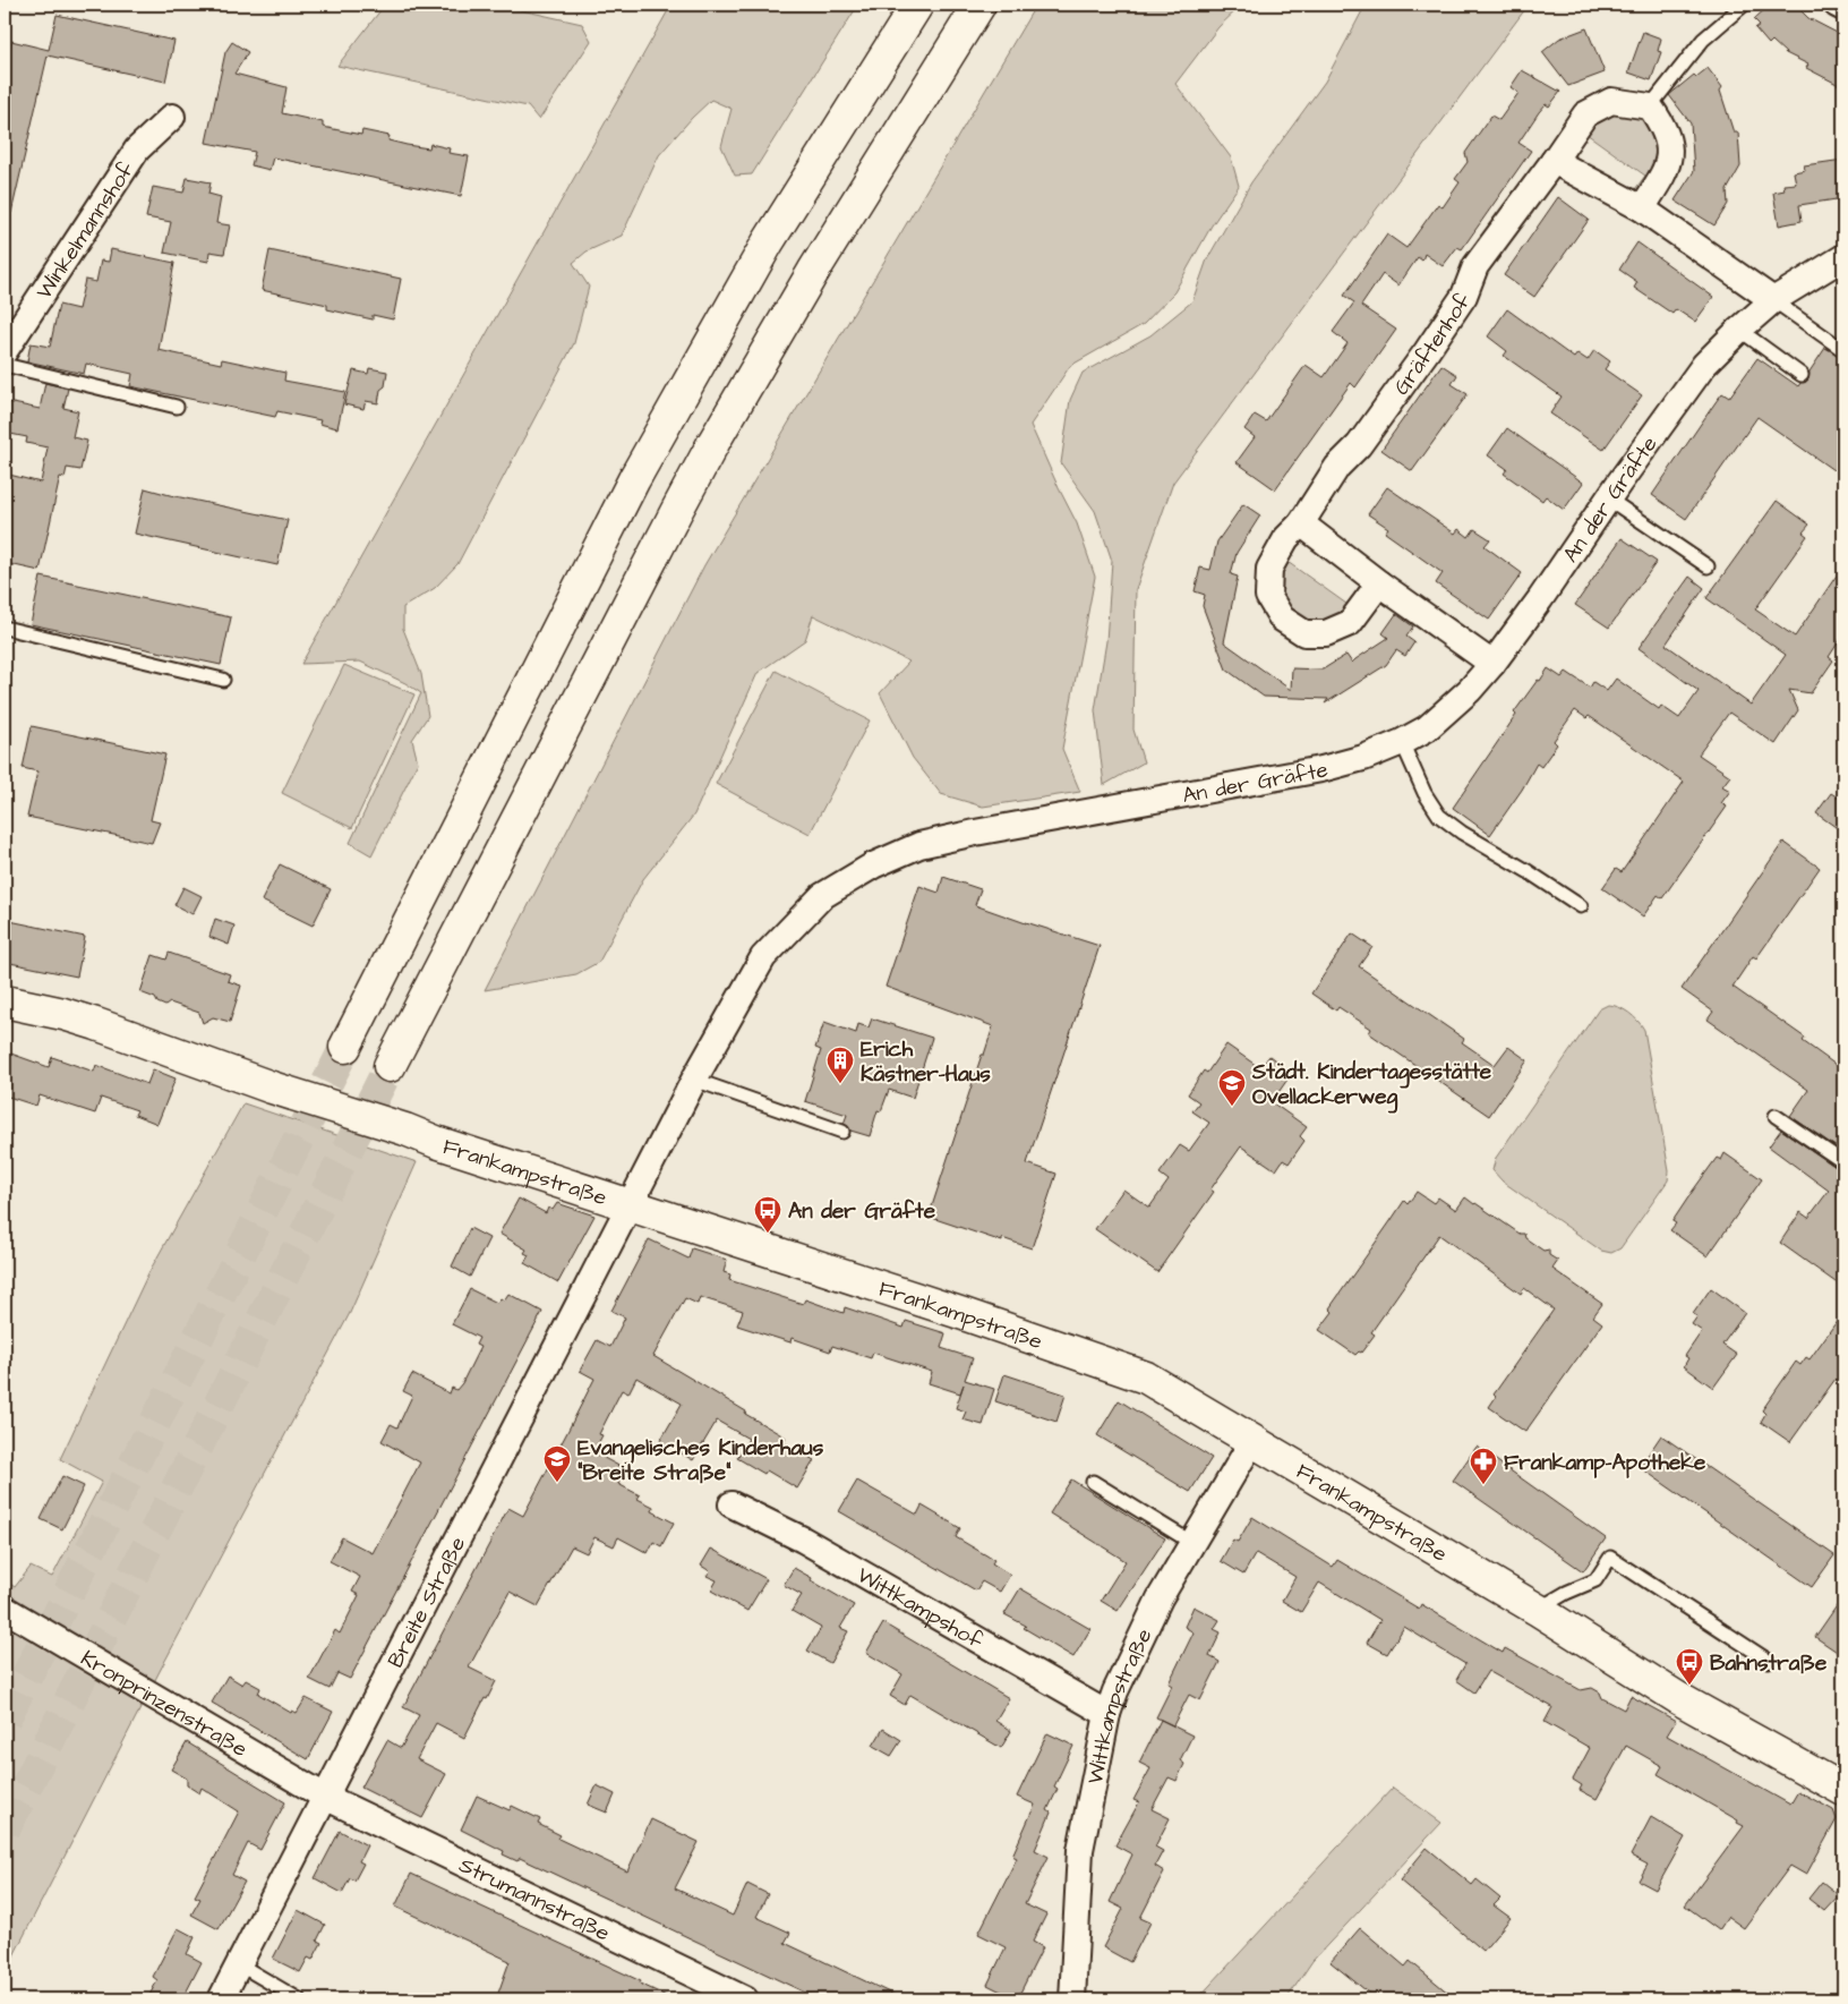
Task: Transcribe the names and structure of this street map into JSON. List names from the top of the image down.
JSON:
{
  "streets": {
    "main road": ["Frankampstraße"],
    "street": [
      "Winkelmannshof",
      "Gräftenhof",
      "An der Gräfte",
      "Breite Straße",
      "Wittkampshof",
      "Kronprinzenstraße",
      "Wittkampstraße",
      "Strumannstraße"
    ]
  },
  "crossings": [
    ["An der Gräfte", "Frankampstraße"],
    ["An der Gräfte", "Breite Straße"],
    ["Frankampstraße", "Breite Straße"],
    ["Frankampstraße", "Wittkampstraße"],
    ["Breite Straße", "Kronprinzenstraße"],
    ["Breite Straße", "Strumannstraße"],
    ["Wittkampshof", "Wittkampstraße"],
    ["Kronprinzenstraße", "Strumannstraße"]
  ],
  "places": {
    "building": ["Erich Kästner-Haus"],
    "school or university": ["Städt. Kindertagesstätte Ovellackerweg", "Evangelisches Kinderhaus \"Breite Straße\""],
    "bus stop": ["An der Gräfte", "Bahnstraße"],
    "pharmacy": ["Frankamp-Apotheke"]
  }
}
